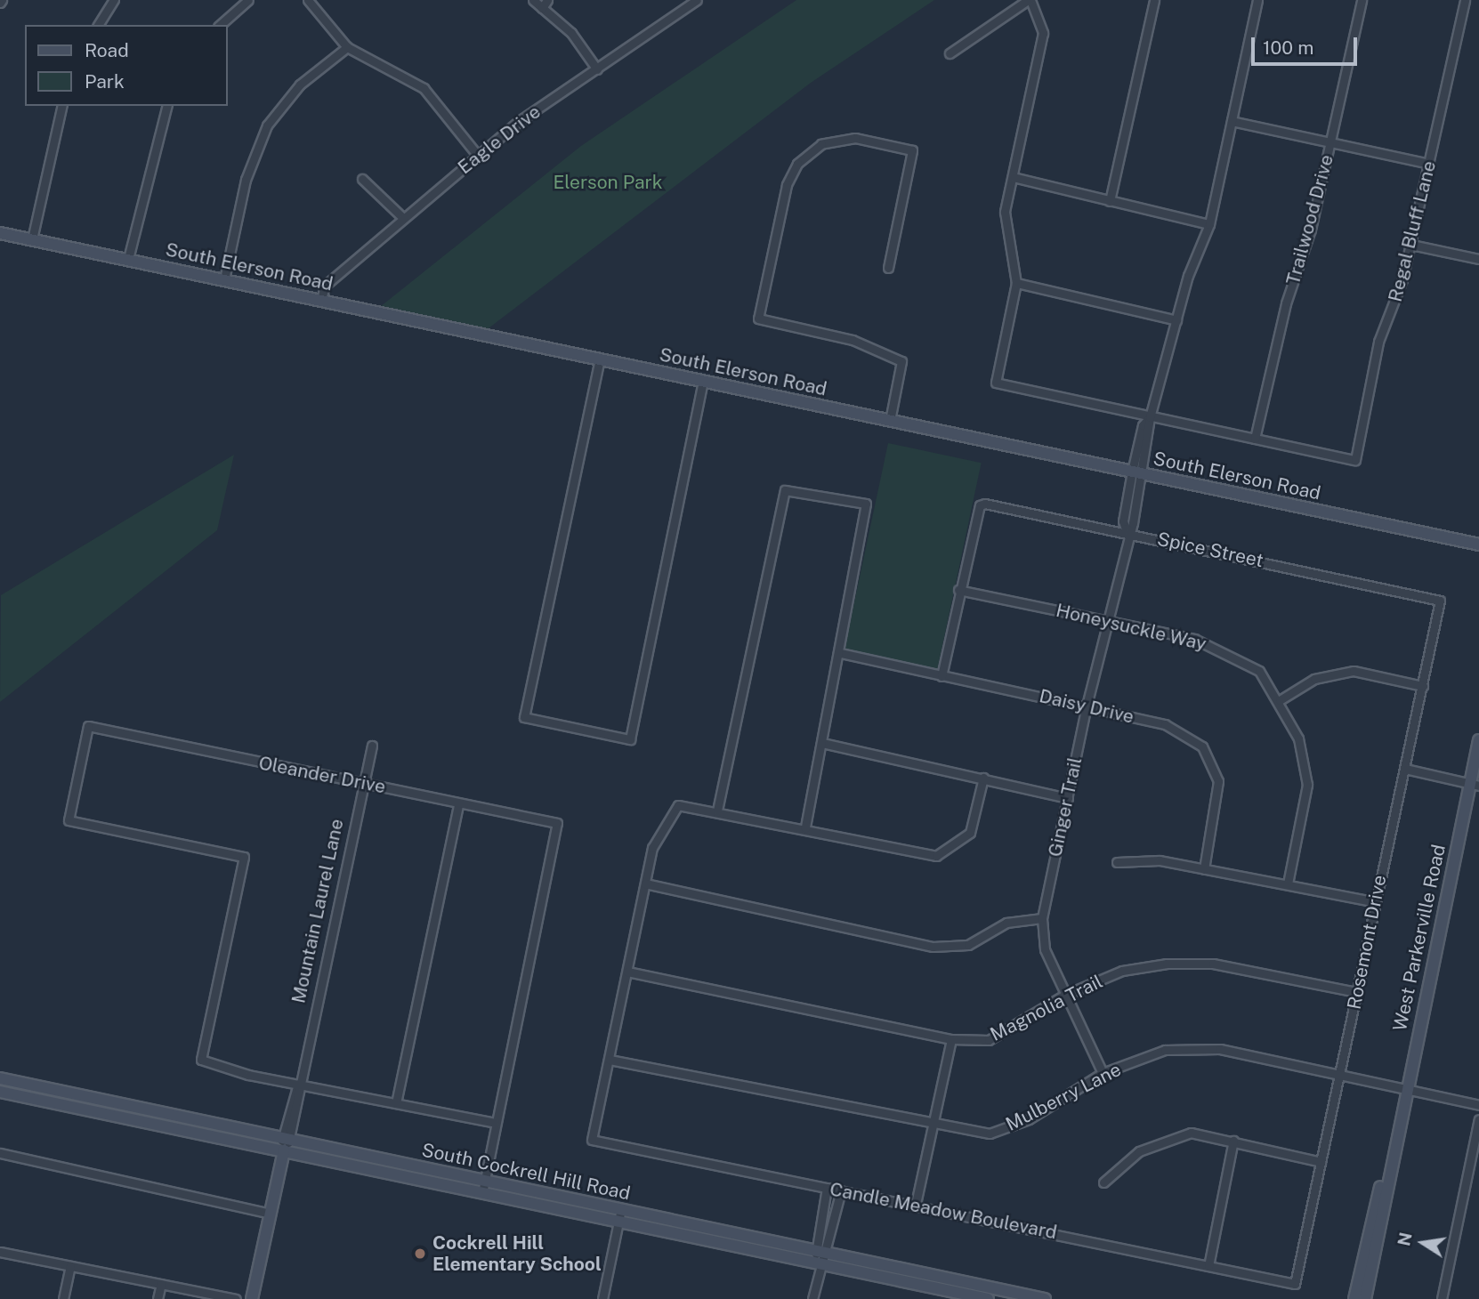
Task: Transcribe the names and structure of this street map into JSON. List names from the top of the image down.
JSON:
{
  "streets": {
    "main road": [
      "South Elerson Road",
      "Mountain Laurel Lane",
      "West Parkerville Road",
      "South Cockrell Hill Road"
    ],
    "street": [
      "Eagle Drive",
      "Trailwood Drive",
      "Regal Bluff Lane",
      "Spice Street",
      "Honeysuckle Way",
      "Daisy Drive",
      "Oleander Drive",
      "Ginger Trail",
      "Rosemont Drive",
      "Magnolia Trail",
      "Mulberry Lane",
      "Candle Meadow Boulevard"
    ]
  },
  "crossings": [
    ["Eagle Drive", "South Elerson Road"],
    ["Trailwood Drive", "Regal Bluff Lane"],
    ["South Elerson Road", "Ginger Trail"],
    ["Spice Street", "Honeysuckle Way"],
    ["Spice Street", "Ginger Trail"],
    ["Spice Street", "Rosemont Drive"],
    ["Honeysuckle Way", "Ginger Trail"],
    ["Daisy Drive", "Ginger Trail"],
    ["Oleander Drive", "Mountain Laurel Lane"],
    ["Ginger Trail", "Magnolia Trail"],
    ["Ginger Trail", "Mulberry Lane"],
    ["Mountain Laurel Lane", "South Cockrell Hill Road"],
    ["West Parkerville Road", "Mulberry Lane"],
    ["Rosemont Drive", "Magnolia Trail"],
    ["Rosemont Drive", "Mulberry Lane"],
    ["Rosemont Drive", "Candle Meadow Boulevard"],
    ["Mulberry Lane", "Candle Meadow Boulevard"]
  ],
  "parks": ["Elerson Park"],
  "places": ["Cockrell Hill Elementary School"],
  "legend": ["Road", "Park"],
  "scale_bar": "100 m",
  "north": "left"
}
